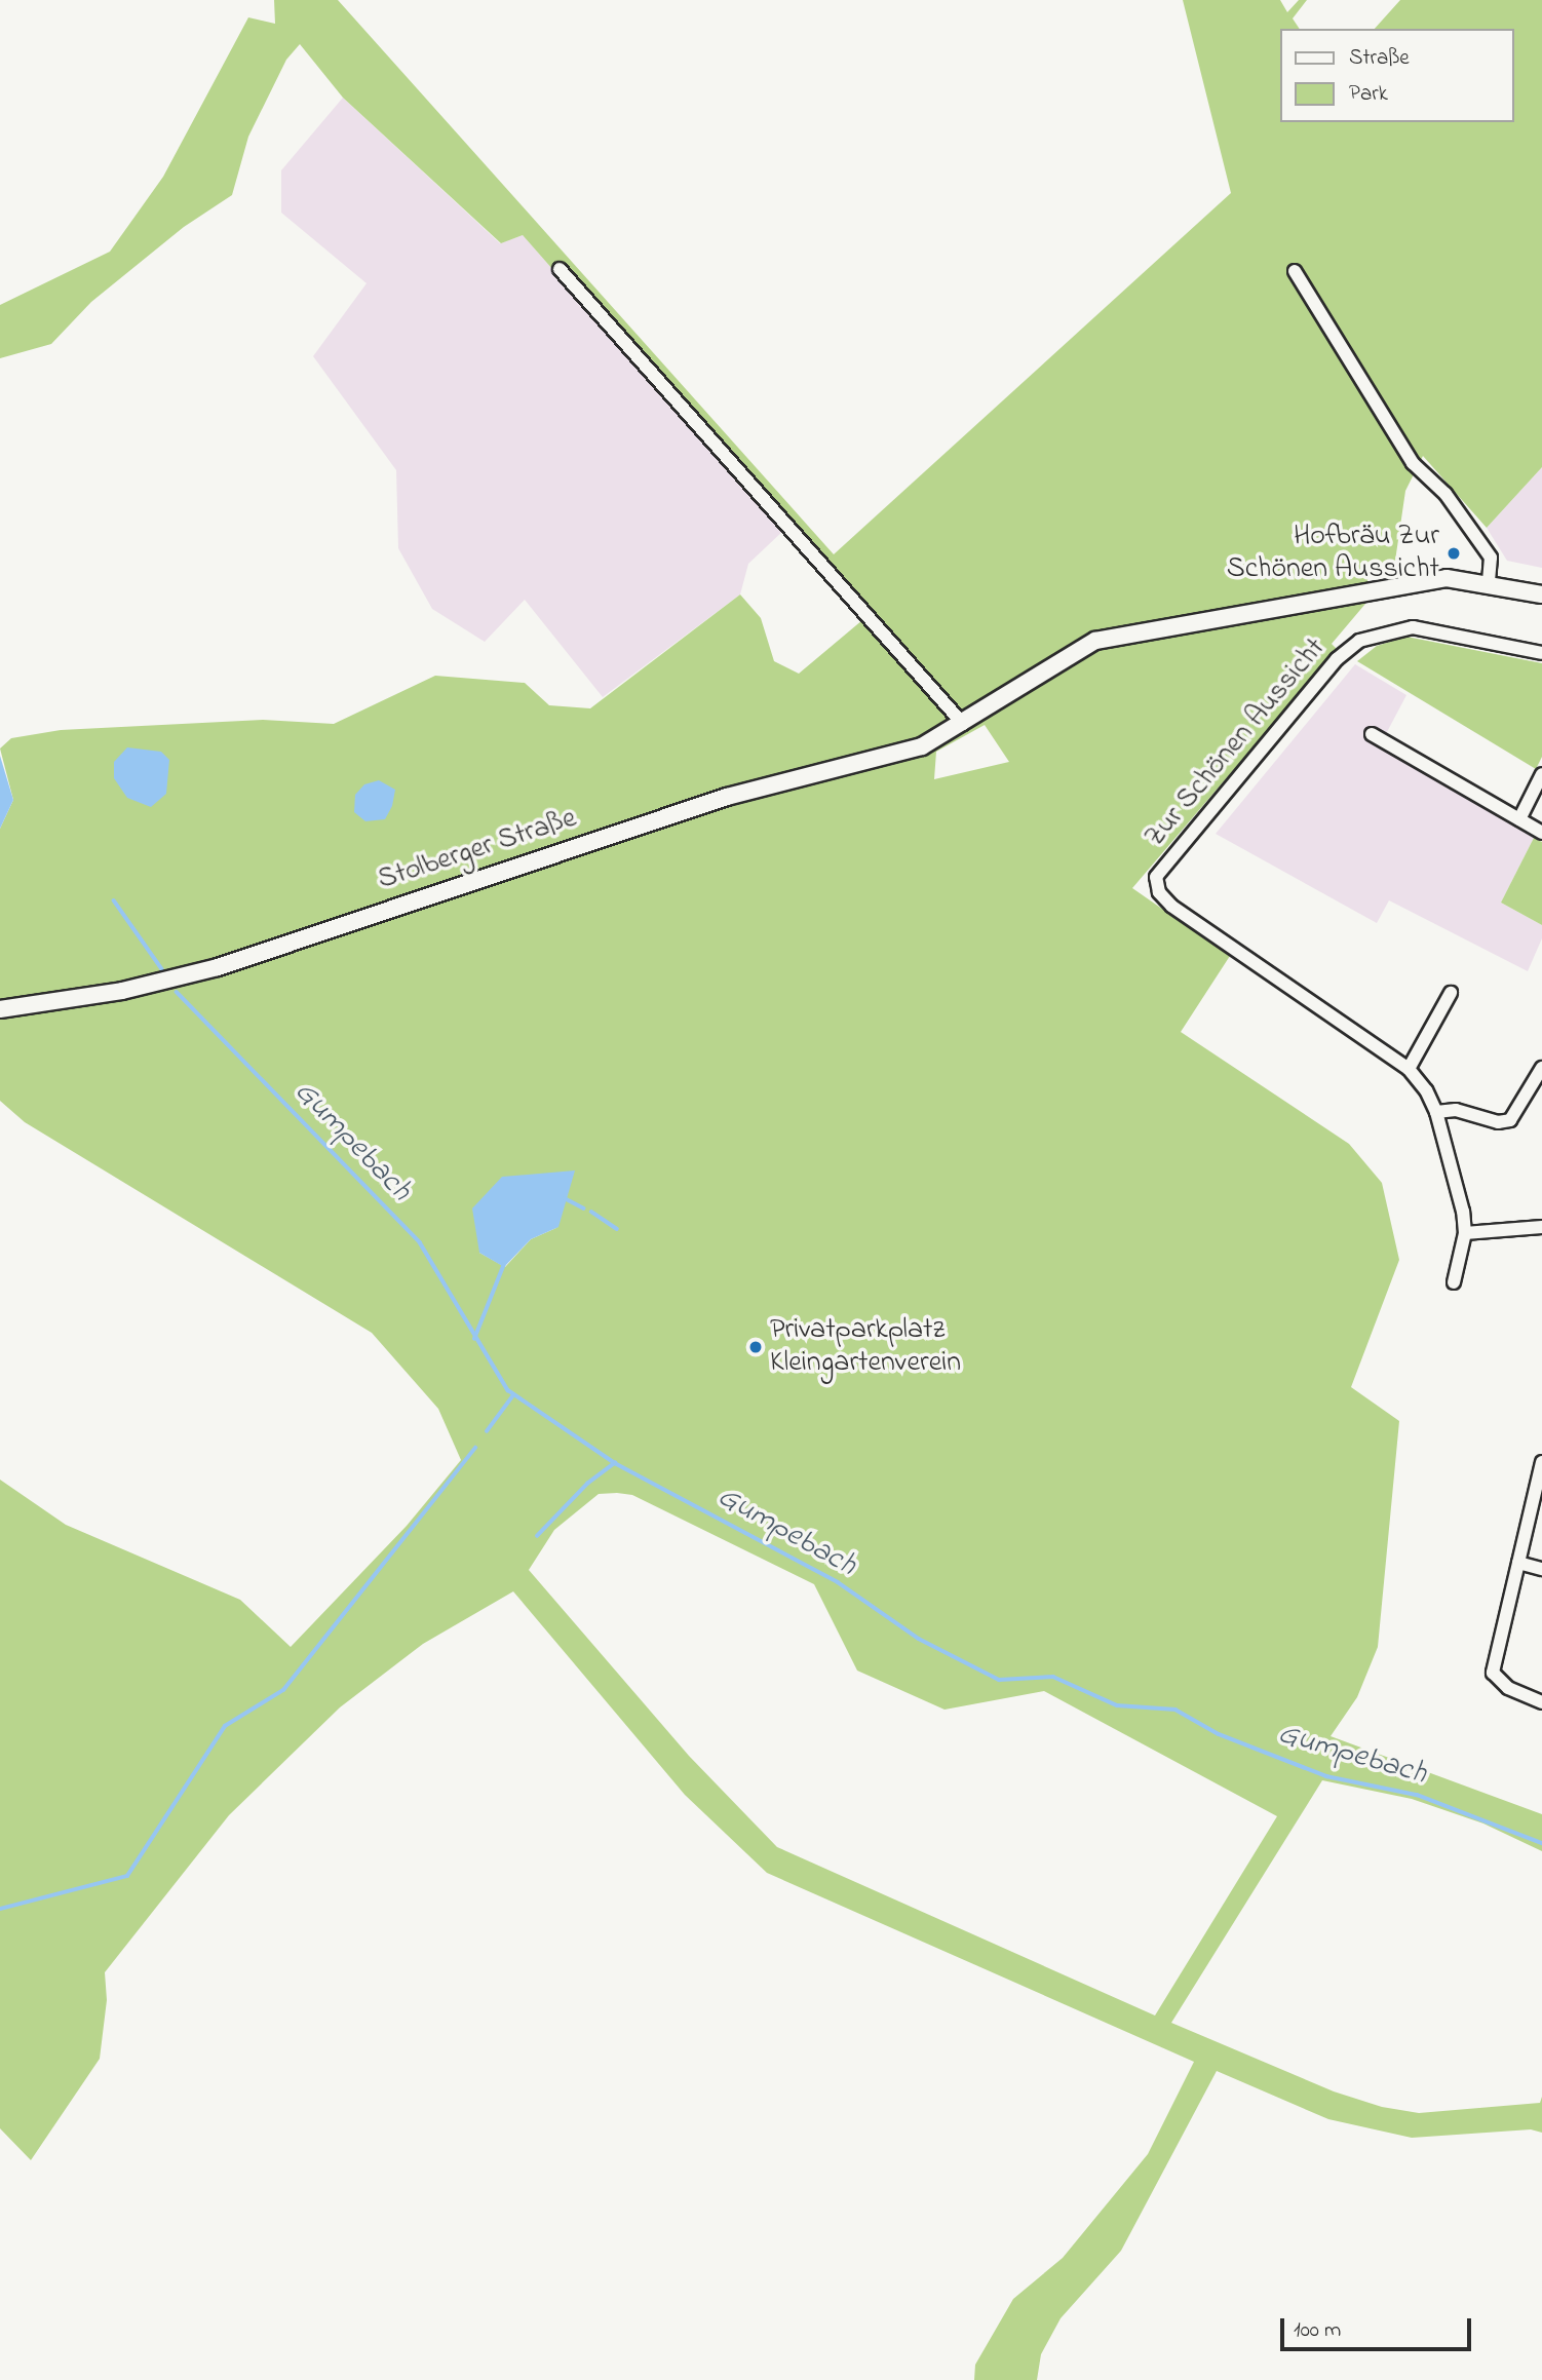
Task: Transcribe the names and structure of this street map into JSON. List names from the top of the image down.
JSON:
{
  "streets": {
    "main road": ["Stolberger Straße"],
    "street": ["Zur Schönen Aussicht"]
  },
  "water": ["Gumpebach"],
  "places": ["Hofbräu Zur Schönen Aussicht", "Privatparkplatz Kleingartenverein"],
  "legend": ["Straße", "Park"],
  "scale_bar": "100 m"
}
